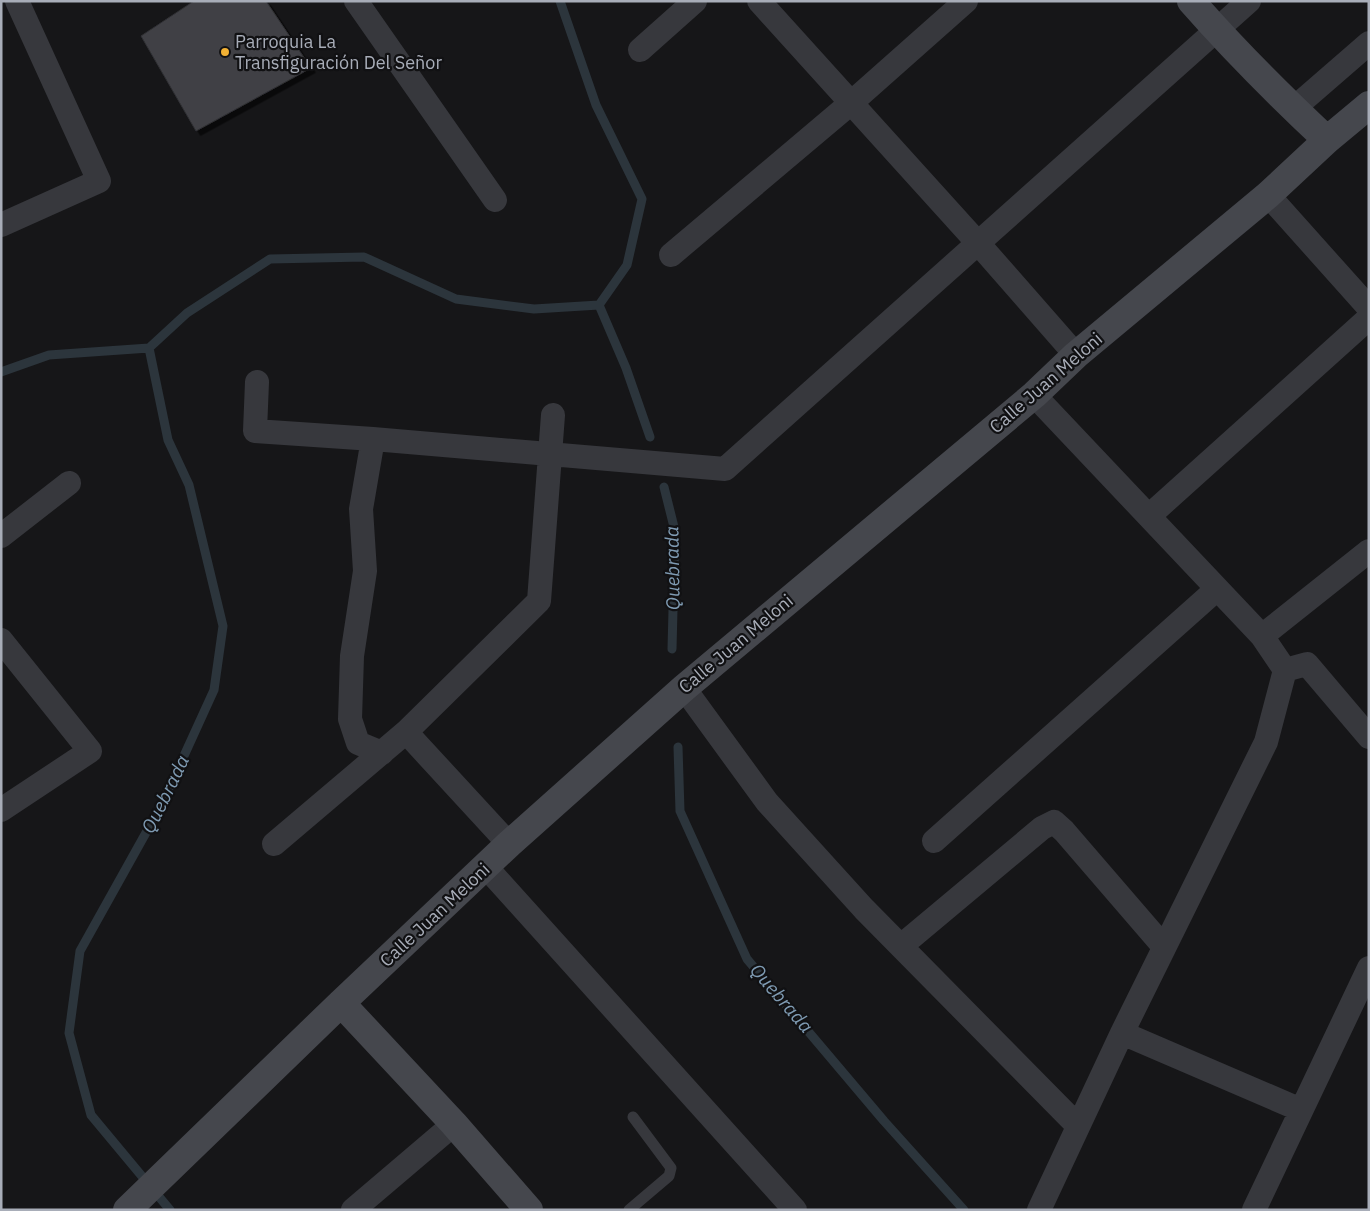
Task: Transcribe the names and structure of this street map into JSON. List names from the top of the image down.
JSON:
{
  "streets": {
    "main road": ["Calle Juan Meloni"]
  },
  "water": ["Quebrada"],
  "places": ["Parroquia La Transfiguración Del Señor"]
}
